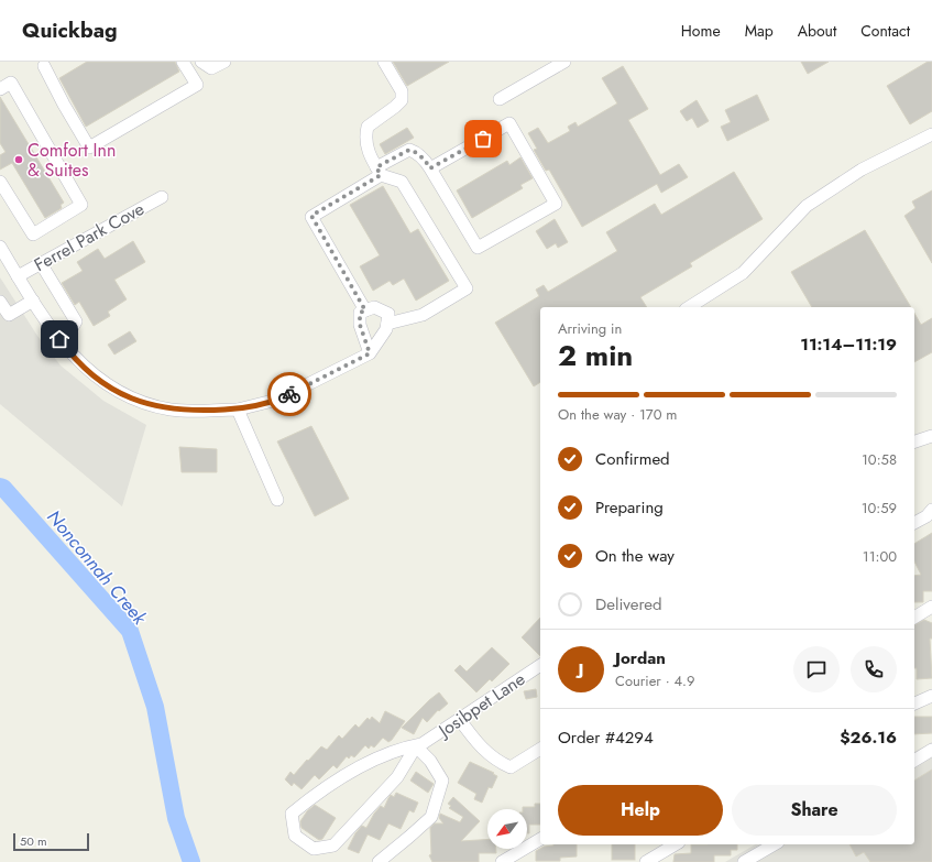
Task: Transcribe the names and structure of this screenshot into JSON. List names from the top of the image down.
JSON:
{
  "streets": {
    "street": ["Ferrel Park Cove", "Josibpet Lane"]
  },
  "water": ["Nonconnah Creek"],
  "places": ["Comfort Inn & Suites"],
  "scale_bar": "50 m",
  "north": "bottom left",
  "page": {
    "header": "Quickbag",
    "nav": [
      "Home",
      "Map",
      "About",
      "Contact"
    ],
    "heading": ["2 min", "Arriving in", "11:14–11:19"],
    "panel": [
      "Jordan",
      "Courier · 4.9",
      "Order #4294",
      "$26.16"
    ],
    "bar": "On the way · 170 m",
    "list": [
      ["Confirmed", "10:58"],
      ["Preparing", "10:59"],
      ["On the way", "11:00"],
      "Delivered"
    ],
    "round": "J",
    "buttons": ["Help", "Share"],
    "scale": "50 m"
  }
}
